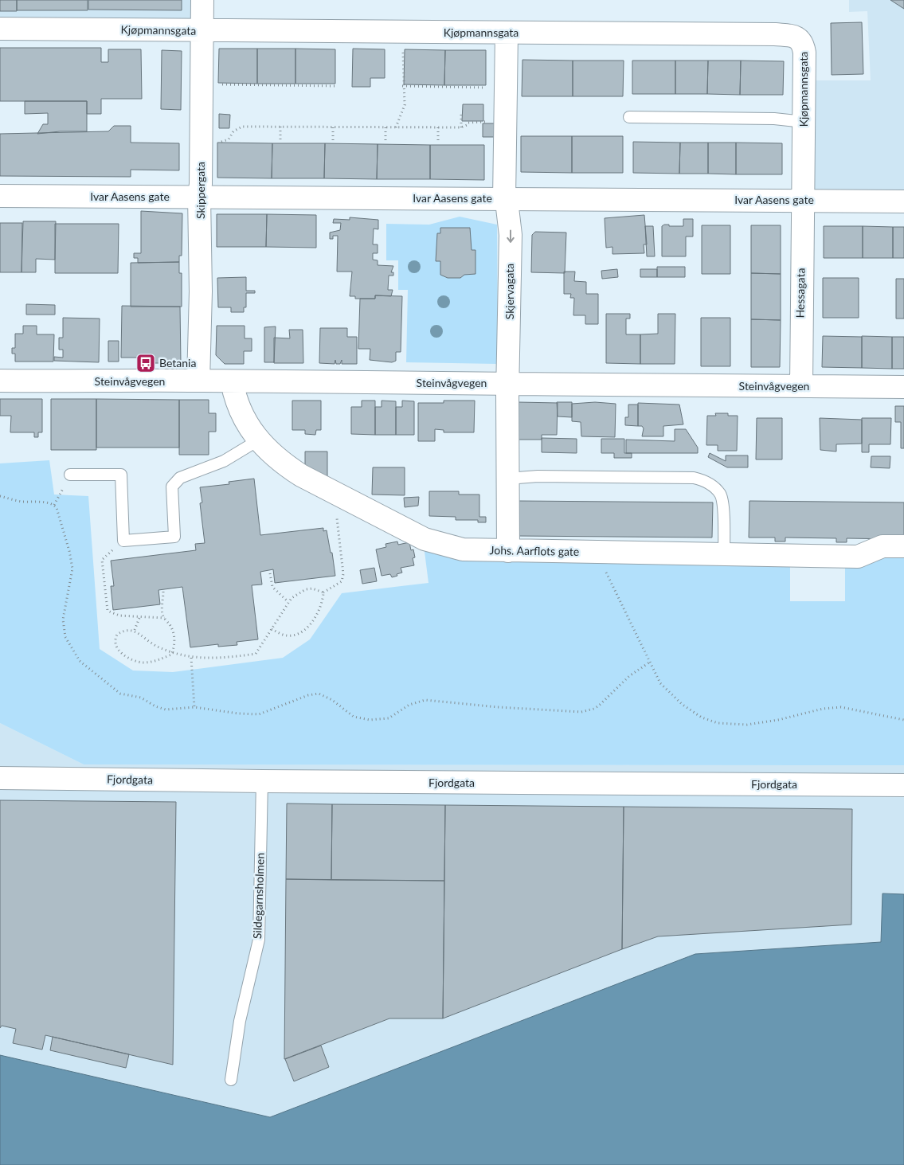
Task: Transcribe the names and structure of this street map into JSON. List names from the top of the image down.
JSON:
{
  "streets": {
    "street": [
      "Kjøpmannsgata",
      "Skippergata",
      "Ivar Aasens gate",
      "Skjervagata",
      "Hessagata",
      "Steinvågvegen",
      "Johs. Aarflots gate",
      "Fjordgata"
    ],
    "lane": ["Sildegarnsholmen"]
  },
  "crossings": [
    ["Kjøpmannsgata", "Skippergata"],
    ["Kjøpmannsgata", "Ivar Aasens gate"],
    ["Kjøpmannsgata", "Skjervagata"],
    ["Kjøpmannsgata", "Hessagata"],
    ["Skippergata", "Ivar Aasens gate"],
    ["Skippergata", "Steinvågvegen"],
    ["Ivar Aasens gate", "Skjervagata"],
    ["Ivar Aasens gate", "Hessagata"],
    ["Skjervagata", "Steinvågvegen"],
    ["Skjervagata", "Johs. Aarflots gate"],
    ["Hessagata", "Steinvågvegen"],
    ["Steinvågvegen", "Johs. Aarflots gate"],
    ["Fjordgata", "Sildegarnsholmen"]
  ],
  "one_way": ["Skjervagata"],
  "places": {
    "bus stop": ["Betania"]
  }
}
